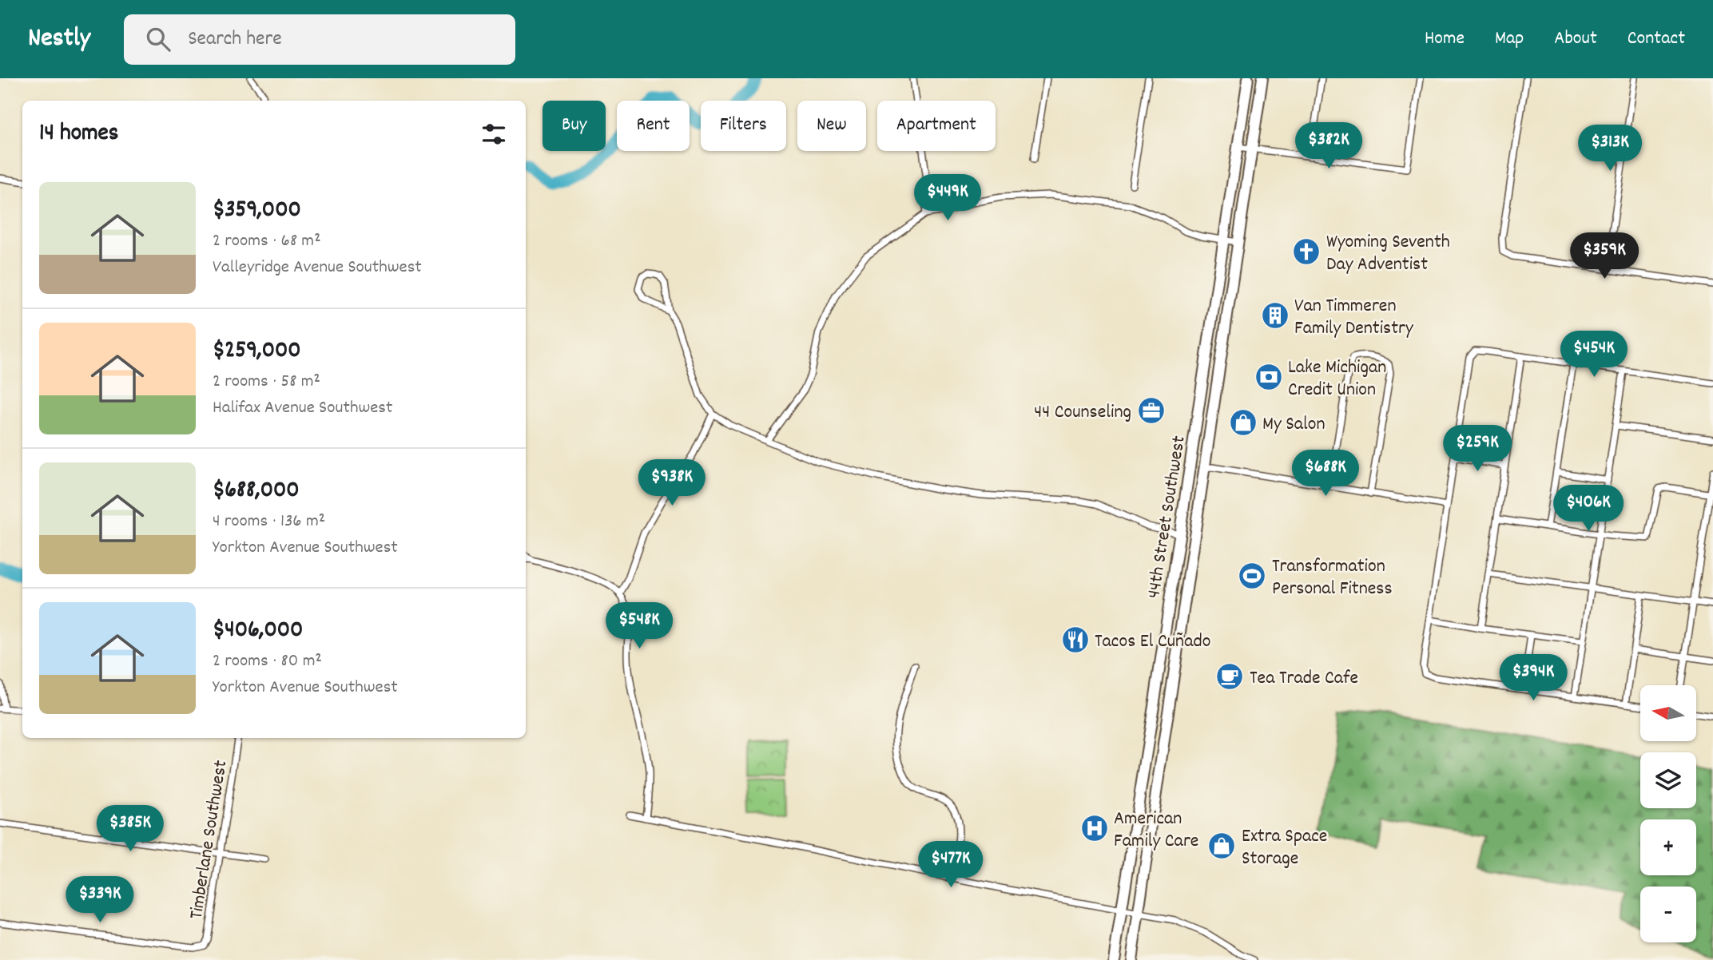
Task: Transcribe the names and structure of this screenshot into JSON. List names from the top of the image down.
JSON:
{
  "streets": {
    "main road": ["44th Street Southwest"],
    "street": ["Timberlane Southwest"]
  },
  "places": {
    "church": ["Wyoming Seventh Day Adventist"],
    "building": ["Van Timmeren Family Dentistry"],
    "bank": ["Lake Michigan Credit Union"],
    "office": ["44 Counseling"],
    "shop": ["My Salon", "Extra Space Storage"],
    "sports": ["Transformation Personal Fitness"],
    "restaurant": ["Tacos El Cuñado"],
    "cafe": ["Tea Trade Cafe"],
    "hospital": ["American Family Care"]
  },
  "north": "left",
  "page": {
    "header": "Nestly",
    "search": "Search here",
    "nav": [
      "Home",
      "Map",
      "About",
      "Contact"
    ],
    "chip": [
      "Buy",
      "Rent",
      "Filters",
      "New",
      "Apartment"
    ],
    "heading": "14 homes",
    "price": [
      "$382K",
      "$313K",
      "$449K",
      "$359K",
      "$454K",
      "$259K",
      "$688K",
      "$938K",
      "$406K",
      "$548K",
      "$394K",
      "$385K",
      "$477K",
      "$339K"
    ],
    "list": [
      {
        "name": "$359,000",
        "note": "2 rooms · 68 m² · Valleyridge Avenue Southwest"
      },
      {
        "name": "$259,000",
        "note": "2 rooms · 58 m² · Halifax Avenue Southwest"
      },
      {
        "name": "$688,000",
        "note": "4 rooms · 136 m² · Yorkton Avenue Southwest"
      },
      {
        "name": "$406,000",
        "note": "2 rooms · 80 m² · Yorkton Avenue Southwest"
      }
    ],
    "map_buttons": ["+", "−"]
  }
}
